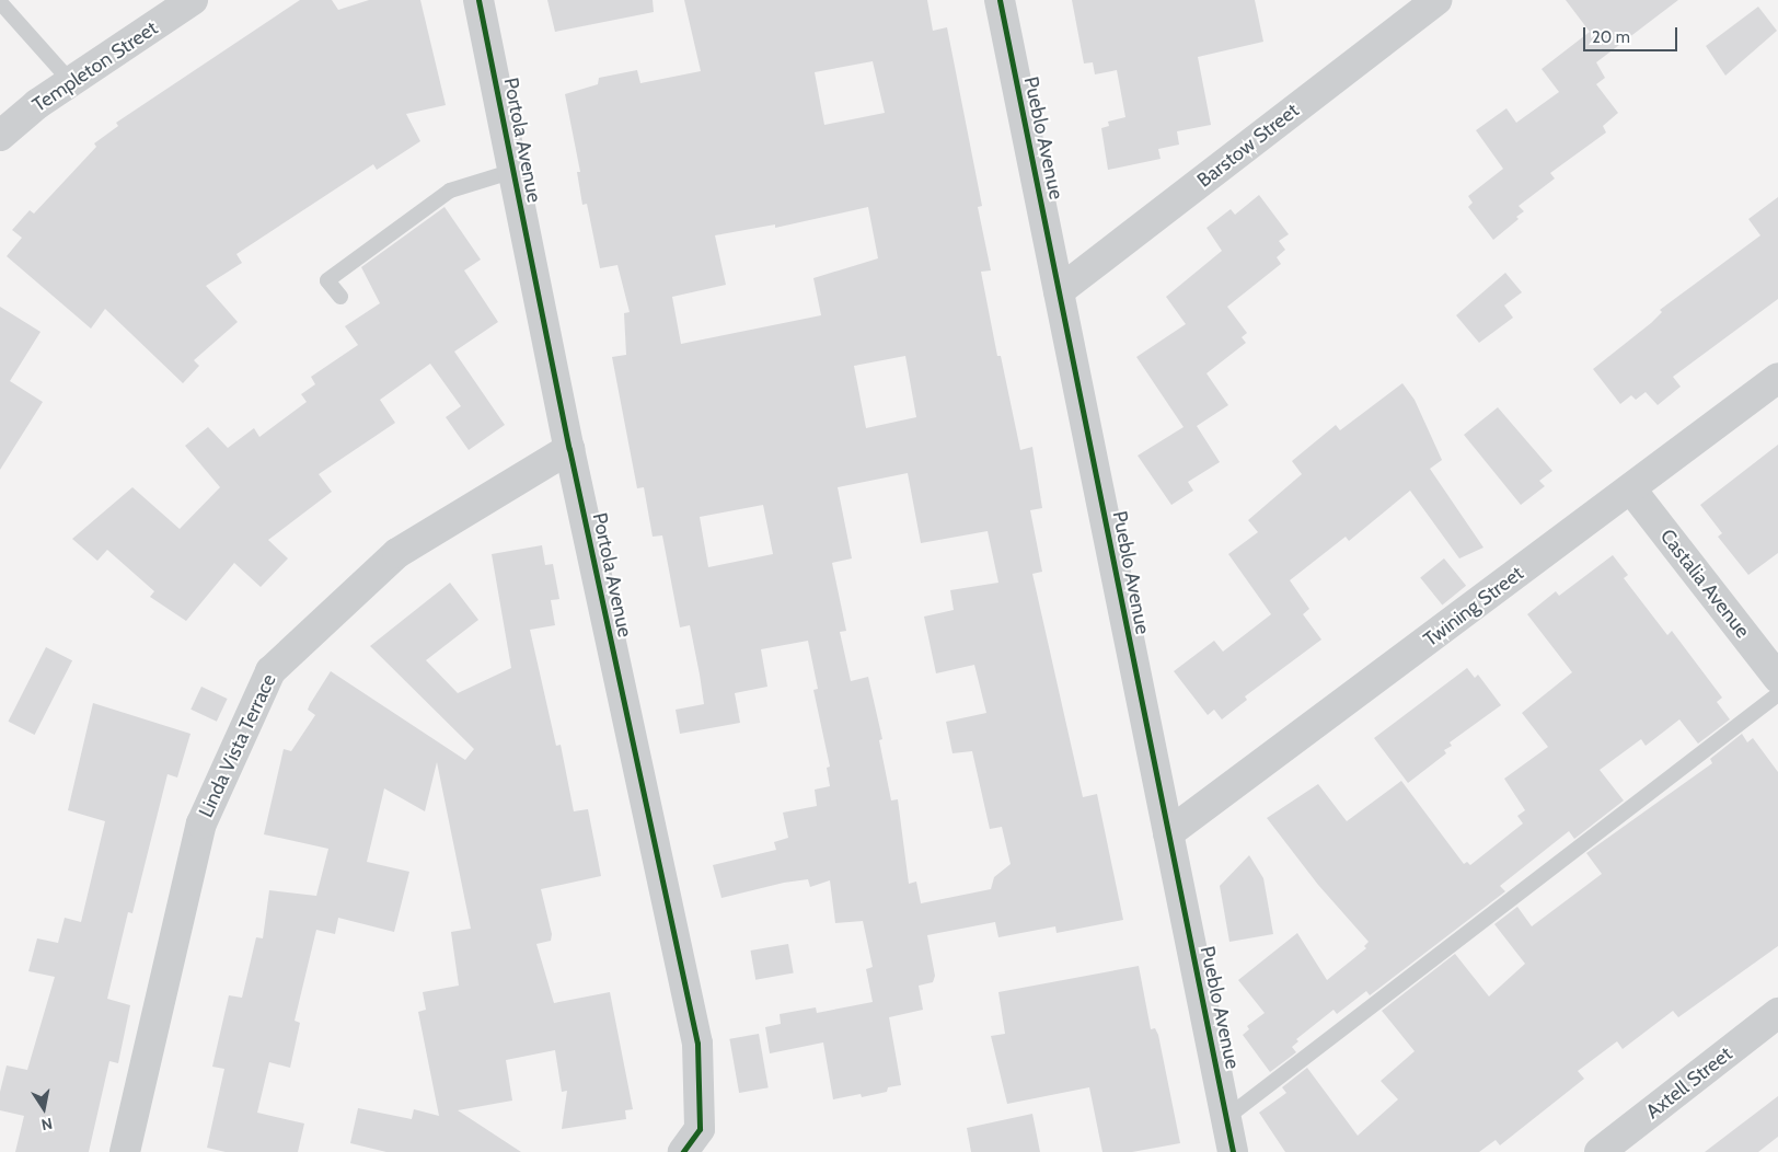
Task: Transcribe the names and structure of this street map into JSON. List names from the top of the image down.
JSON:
{
  "streets": {
    "street": [
      "Templeton Street",
      "Pueblo Avenue",
      "Portola Avenue",
      "Barstow Street",
      "Castalia Avenue",
      "Twining Street",
      "Linda Vista Terrace",
      "Axtell Street"
    ]
  },
  "crossings": [
    ["Pueblo Avenue", "Barstow Street"],
    ["Pueblo Avenue", "Twining Street"],
    ["Portola Avenue", "Linda Vista Terrace"],
    ["Castalia Avenue", "Twining Street"]
  ],
  "scale_bar": "20 m",
  "north": "bottom"
}
